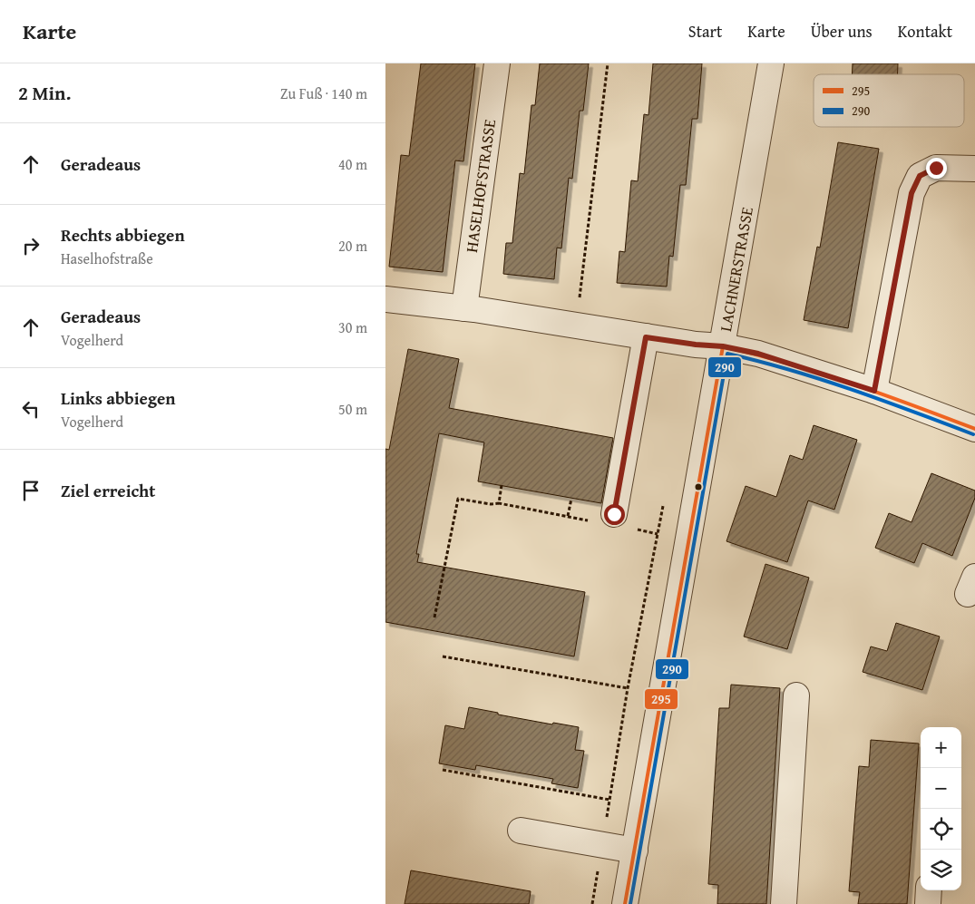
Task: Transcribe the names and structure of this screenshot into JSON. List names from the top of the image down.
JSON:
{
  "streets": {
    "street": ["HASELHOFSTRASSE", "LACHNERSTRASSE"]
  },
  "lines": ["transit line 295", "transit line 290"],
  "legend": ["295", "290"],
  "page": {
    "header": "Karte",
    "nav": [
      "Start",
      "Karte",
      "Über uns",
      "Kontakt"
    ],
    "heading": ["2 Min.", "Zu Fuß · 140 m"],
    "list": [
      ["Geradeaus", "40 m"],
      ["Rechts abbiegen", "Haselhofstraße", "20 m"],
      ["Geradeaus", "Vogelherd", "30 m"],
      ["Links abbiegen", "Vogelherd", "50 m"],
      "Ziel erreicht"
    ],
    "map_buttons": ["+", "−"]
  }
}
